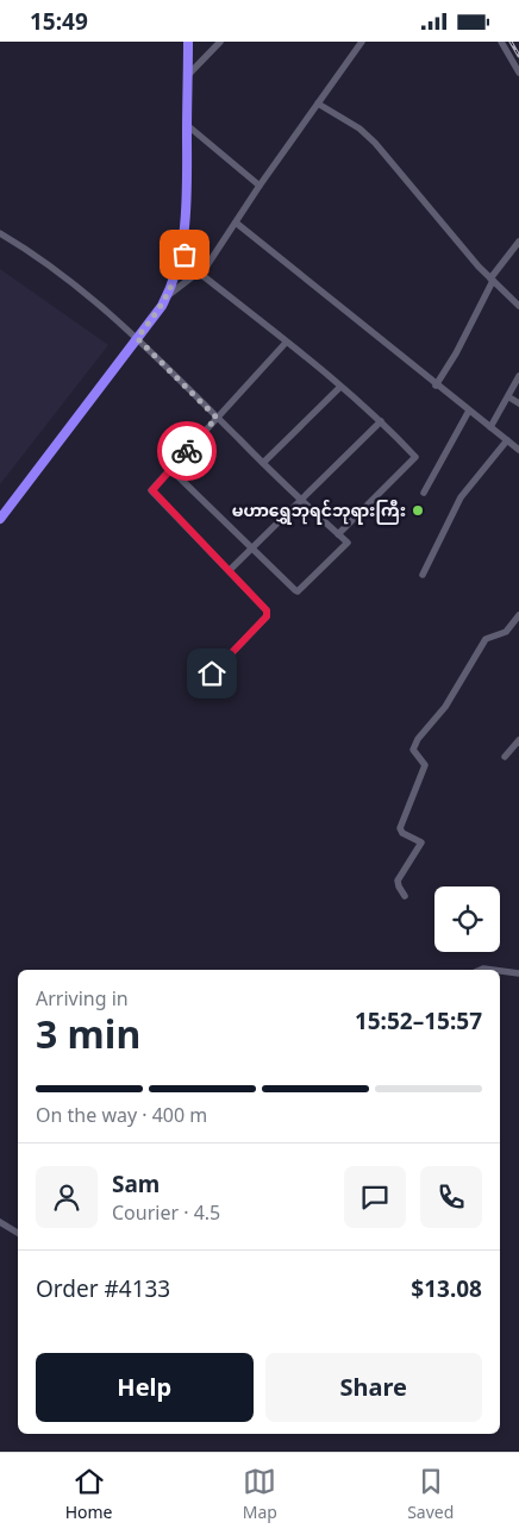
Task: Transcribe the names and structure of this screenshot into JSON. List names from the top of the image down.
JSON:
{
  "places": ["မဟာရွှေဘုရင်ဘုရားကြီး"],
  "page": {
    "status": "15:49",
    "heading": ["3 min", "Arriving in", "15:52–15:57"],
    "panel": [
      "Sam",
      "Courier · 4.5",
      "Order #4133",
      "$13.08"
    ],
    "bar": "On the way · 400 m",
    "buttons": ["Help", "Share"],
    "tabs": ["Home", "Map", "Saved"]
  }
}
